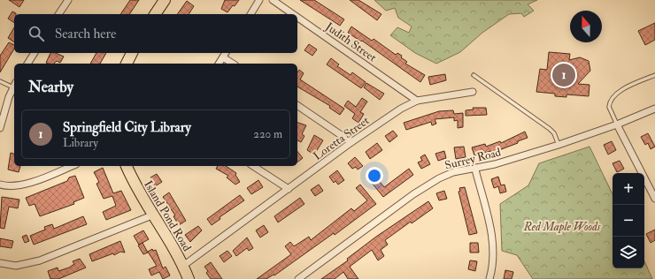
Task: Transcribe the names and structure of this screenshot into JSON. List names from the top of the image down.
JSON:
{
  "streets": {
    "main road": ["Island Pond Road"],
    "street": ["Judith Street", "Loretta Street", "Surrey Road"]
  },
  "crossings": [
    ["Judith Street", "Loretta Street"],
    ["Loretta Street", "Island Pond Road"]
  ],
  "parks": ["Red Maple Woods"],
  "north": "top",
  "page": {
    "search": "Search here",
    "pins": "1",
    "heading": "Nearby",
    "list": [
      {
        "mark": "1",
        "name": "Springfield City Library",
        "note": "Library",
        "value": "220 m"
      }
    ],
    "map_buttons": ["+", "−"]
  }
}
